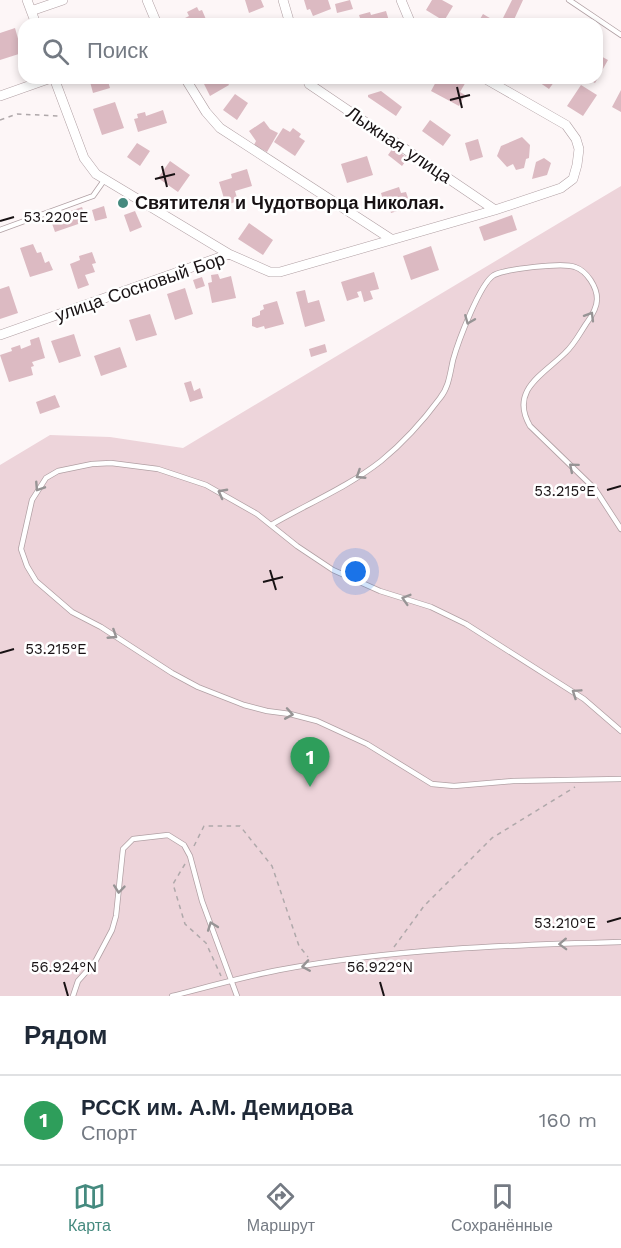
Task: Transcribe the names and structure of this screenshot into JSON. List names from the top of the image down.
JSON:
{
  "streets": {
    "street": ["Лыжная улица", "улица Сосновый Бор"]
  },
  "crossings": [
    ["Лыжная улица", "улица Сосновый Бор"]
  ],
  "places": ["Святителя и Чудотворца Николая."],
  "page": {
    "search": "Поиск",
    "pins": "1",
    "heading": "Рядом",
    "list": [
      {
        "mark": "1",
        "name": "РССК им. А.М. Демидова",
        "note": "Спорт",
        "value": "160 m"
      }
    ],
    "nav": ["Карта", "Маршрут", "Сохранённые"]
  },
  "coordinates": [
    "53.220°E",
    "53.215°E",
    "53.210°E",
    "56.924°N",
    "56.922°N"
  ]
}
